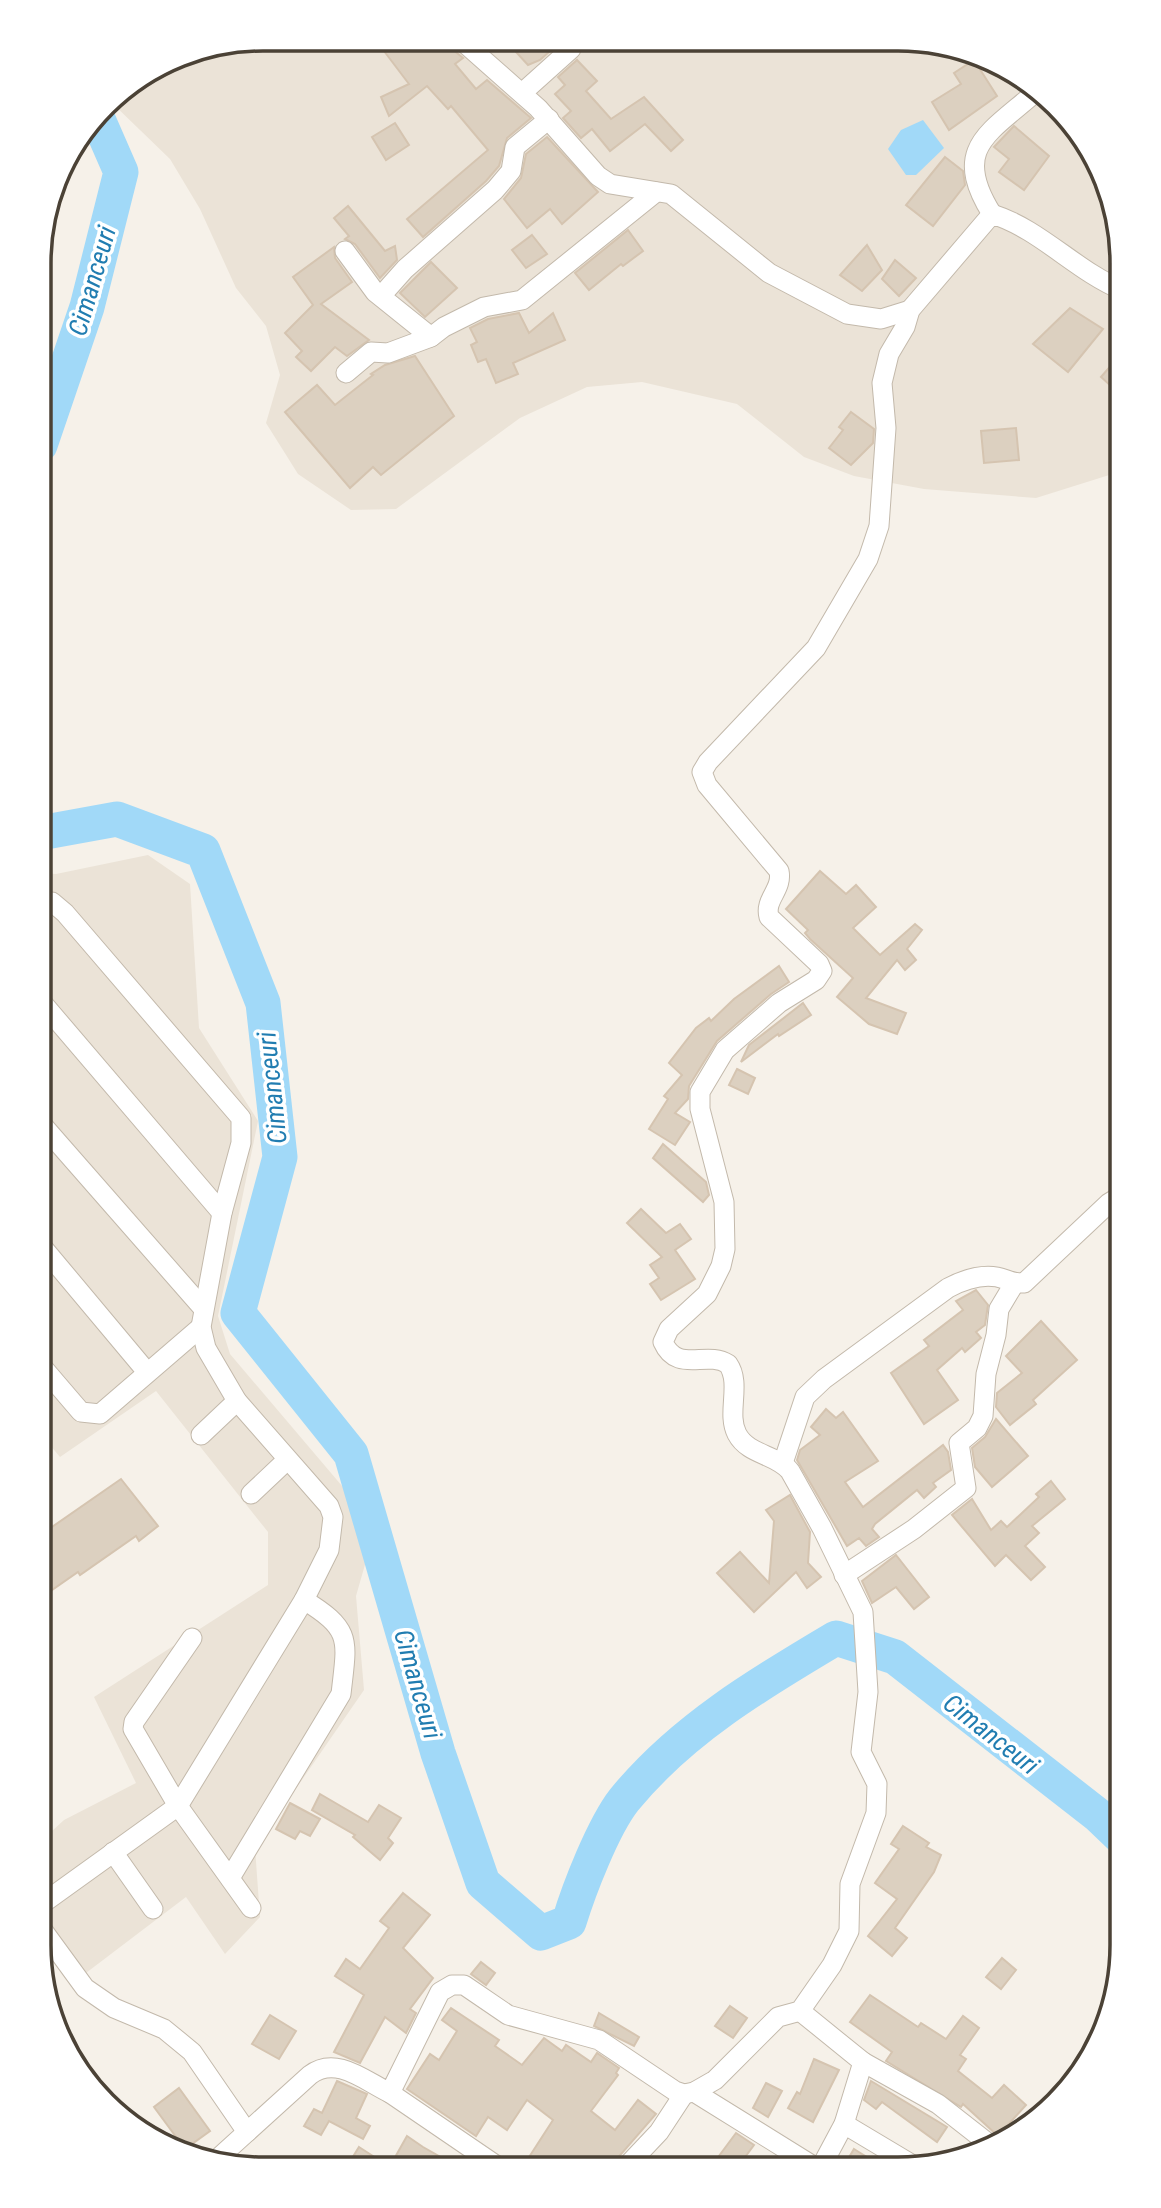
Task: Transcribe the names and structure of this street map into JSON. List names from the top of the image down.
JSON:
{
  "water": ["Cimanceuri"]
}
